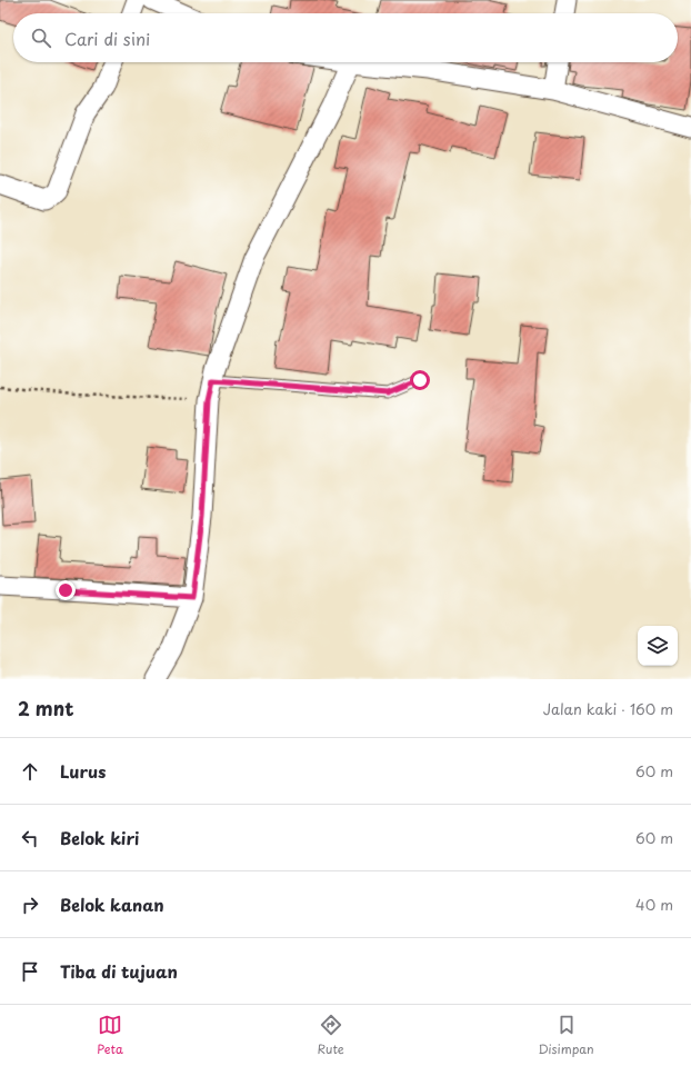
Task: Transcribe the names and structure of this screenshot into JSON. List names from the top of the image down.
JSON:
{
  "page": {
    "search": "Cari di sini",
    "heading": ["2 mnt", "Jalan kaki · 160 m"],
    "list": [
      ["Lurus", "60 m"],
      ["Belok kiri", "60 m"],
      ["Belok kanan", "40 m"],
      "Tiba di tujuan"
    ],
    "nav": ["Peta", "Rute", "Disimpan"]
  }
}
